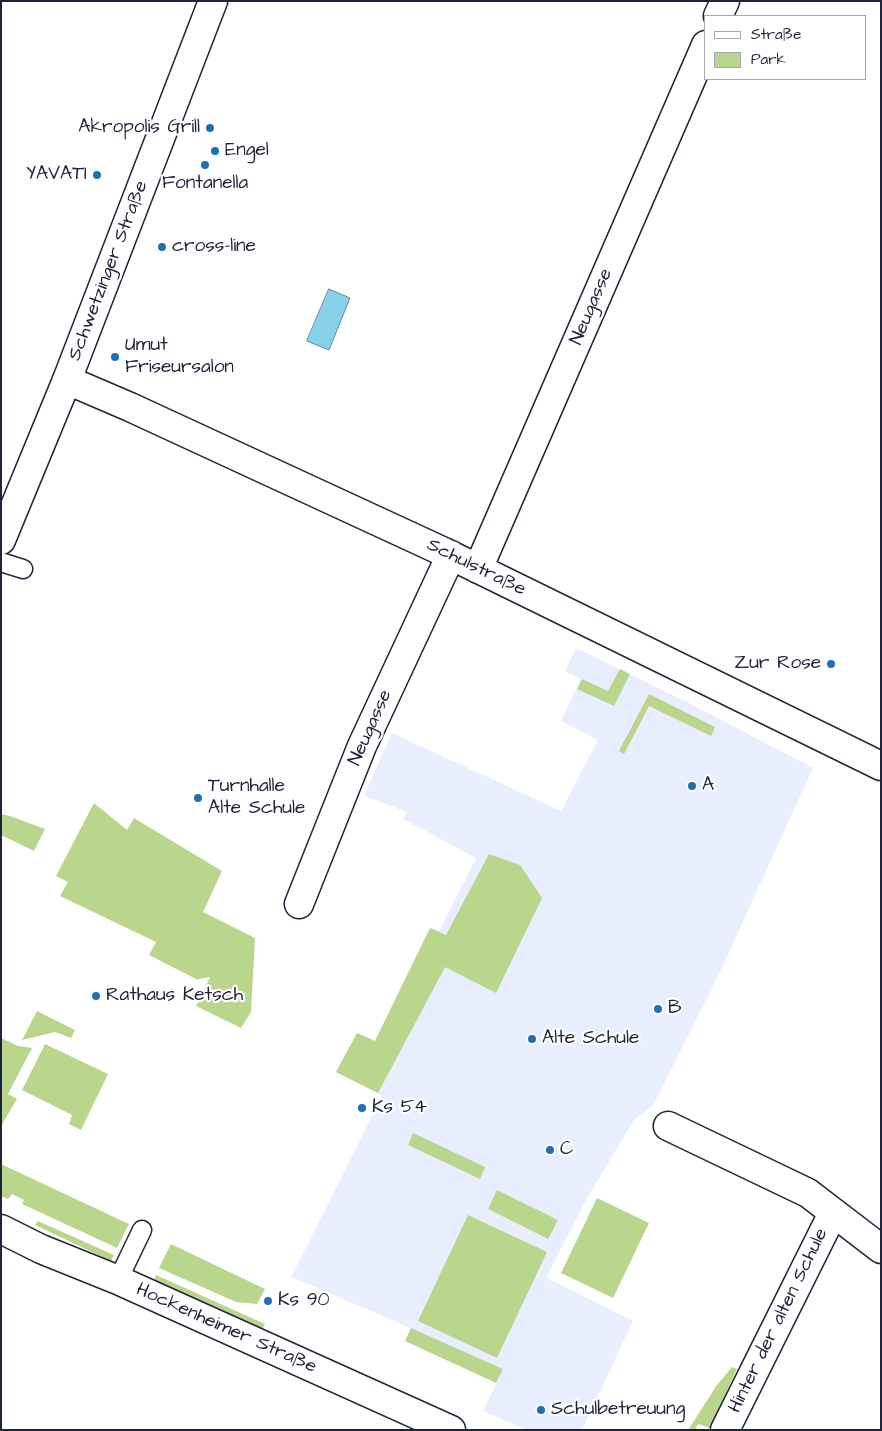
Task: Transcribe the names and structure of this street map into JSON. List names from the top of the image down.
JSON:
{
  "streets": {
    "street": [
      "Schwetzinger Straße",
      "Neugasse",
      "Schulstraße",
      "Hinter der alten Schule",
      "Hockenheimer Straße"
    ]
  },
  "crossings": [
    ["Schwetzinger Straße", "Schulstraße"],
    ["Neugasse", "Schulstraße"]
  ],
  "places": [
    "Akropolis Grill",
    "Engel",
    "Fontanella",
    "YAVATI",
    "cross-line",
    "Umut Friseursalon",
    "Zur Rose",
    "A",
    "Turnhalle Alte Schule",
    "Rathaus Ketsch",
    "B",
    "Alte Schule",
    "Ks 54",
    "C",
    "Ks 90",
    "Schulbetreuung"
  ],
  "legend": ["Straße", "Park"]
}
